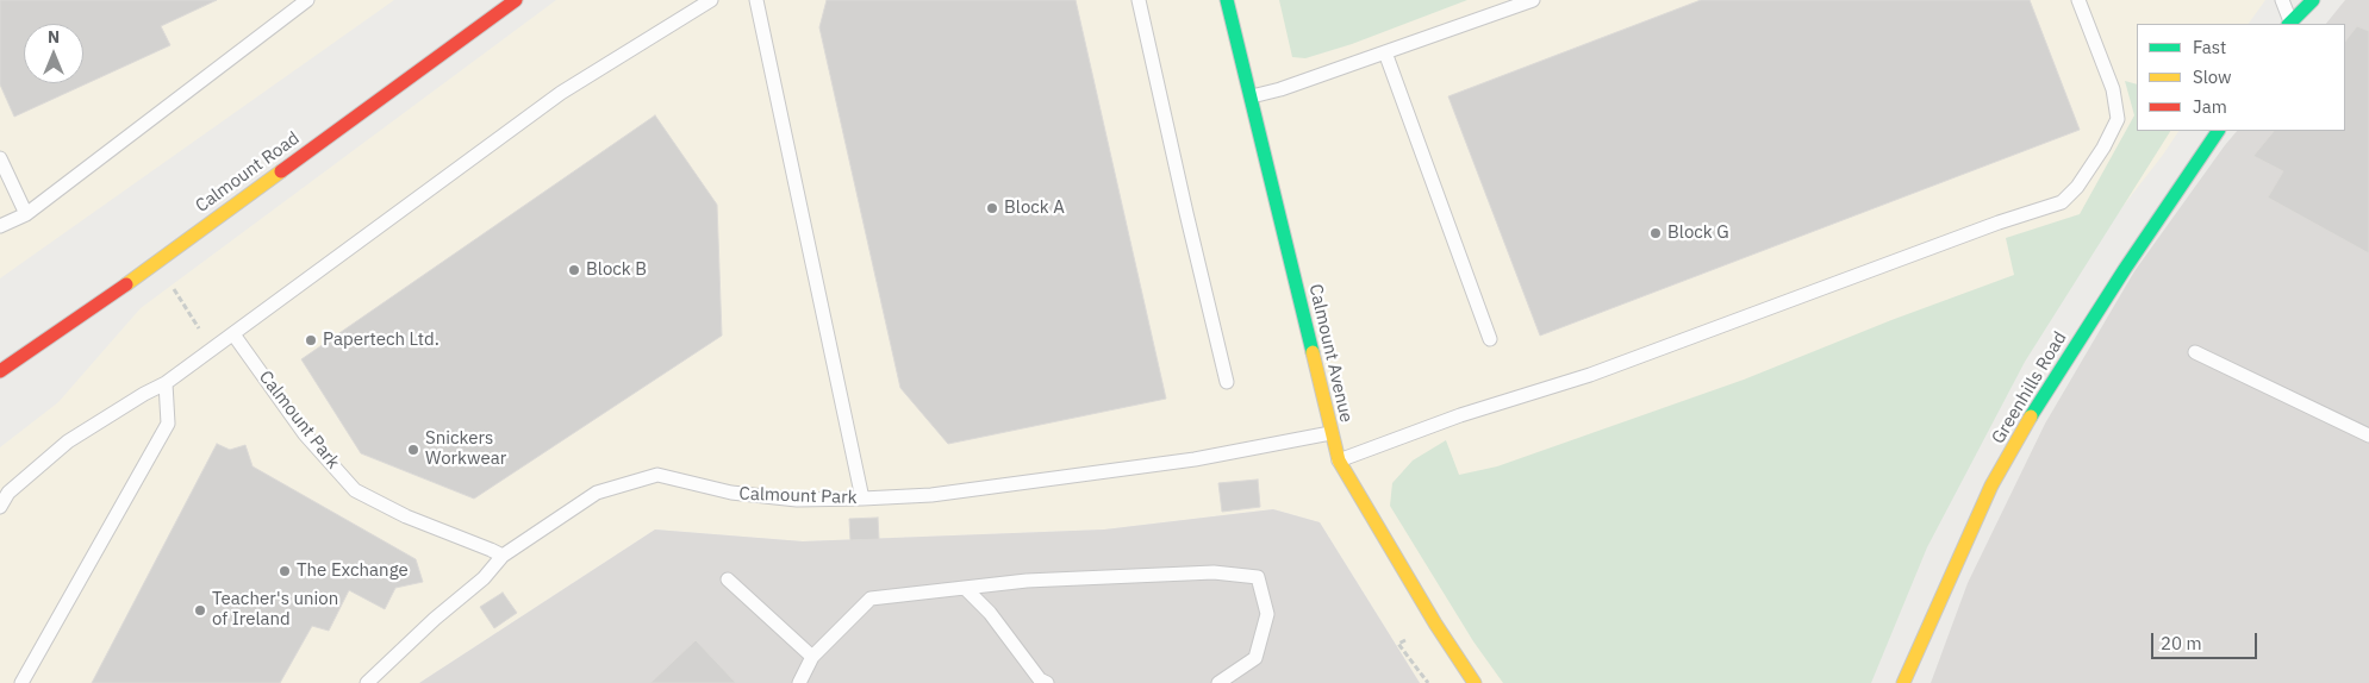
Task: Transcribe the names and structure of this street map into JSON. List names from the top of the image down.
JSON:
{
  "streets": {
    "street": ["Calmount Road", "Calmount Avenue", "Greenhills Road"],
    "lane": ["Calmount Park"]
  },
  "crossings": [
    ["Calmount Avenue", "Calmount Park"]
  ],
  "places": [
    "Block A",
    "Block G",
    "Block B",
    "Papertech Ltd.",
    "Snickers Workwear",
    "The Exchange",
    "Teacher's union of Ireland"
  ],
  "legend": ["Fast", "Slow", "Jam"],
  "scale_bar": "20 m",
  "north": "top"
}
